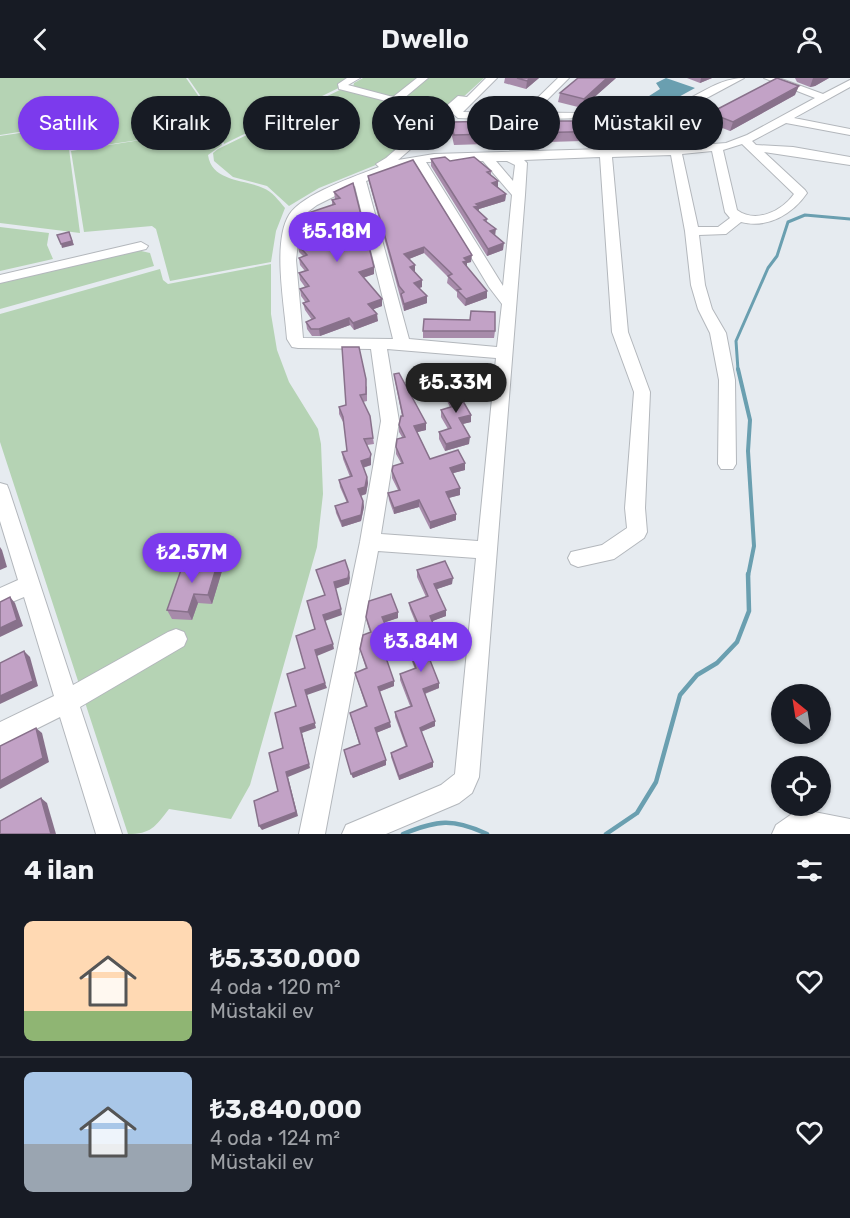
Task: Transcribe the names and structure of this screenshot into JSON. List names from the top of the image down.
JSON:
{
  "north": "top left",
  "page": {
    "header": "Dwello",
    "chip": [
      "Satılık",
      "Kiralık",
      "Filtreler",
      "Yeni",
      "Daire",
      "Müstakil ev"
    ],
    "price": [
      "₺5.18M",
      "₺5.33M",
      "₺2.57M",
      "₺3.84M"
    ],
    "heading": "4 ilan",
    "list": [
      {
        "name": "₺5,330,000",
        "note": "4 oda · 120 m² · Müstakil ev"
      },
      {
        "name": "₺3,840,000",
        "note": "4 oda · 124 m² · Müstakil ev"
      }
    ]
  }
}
